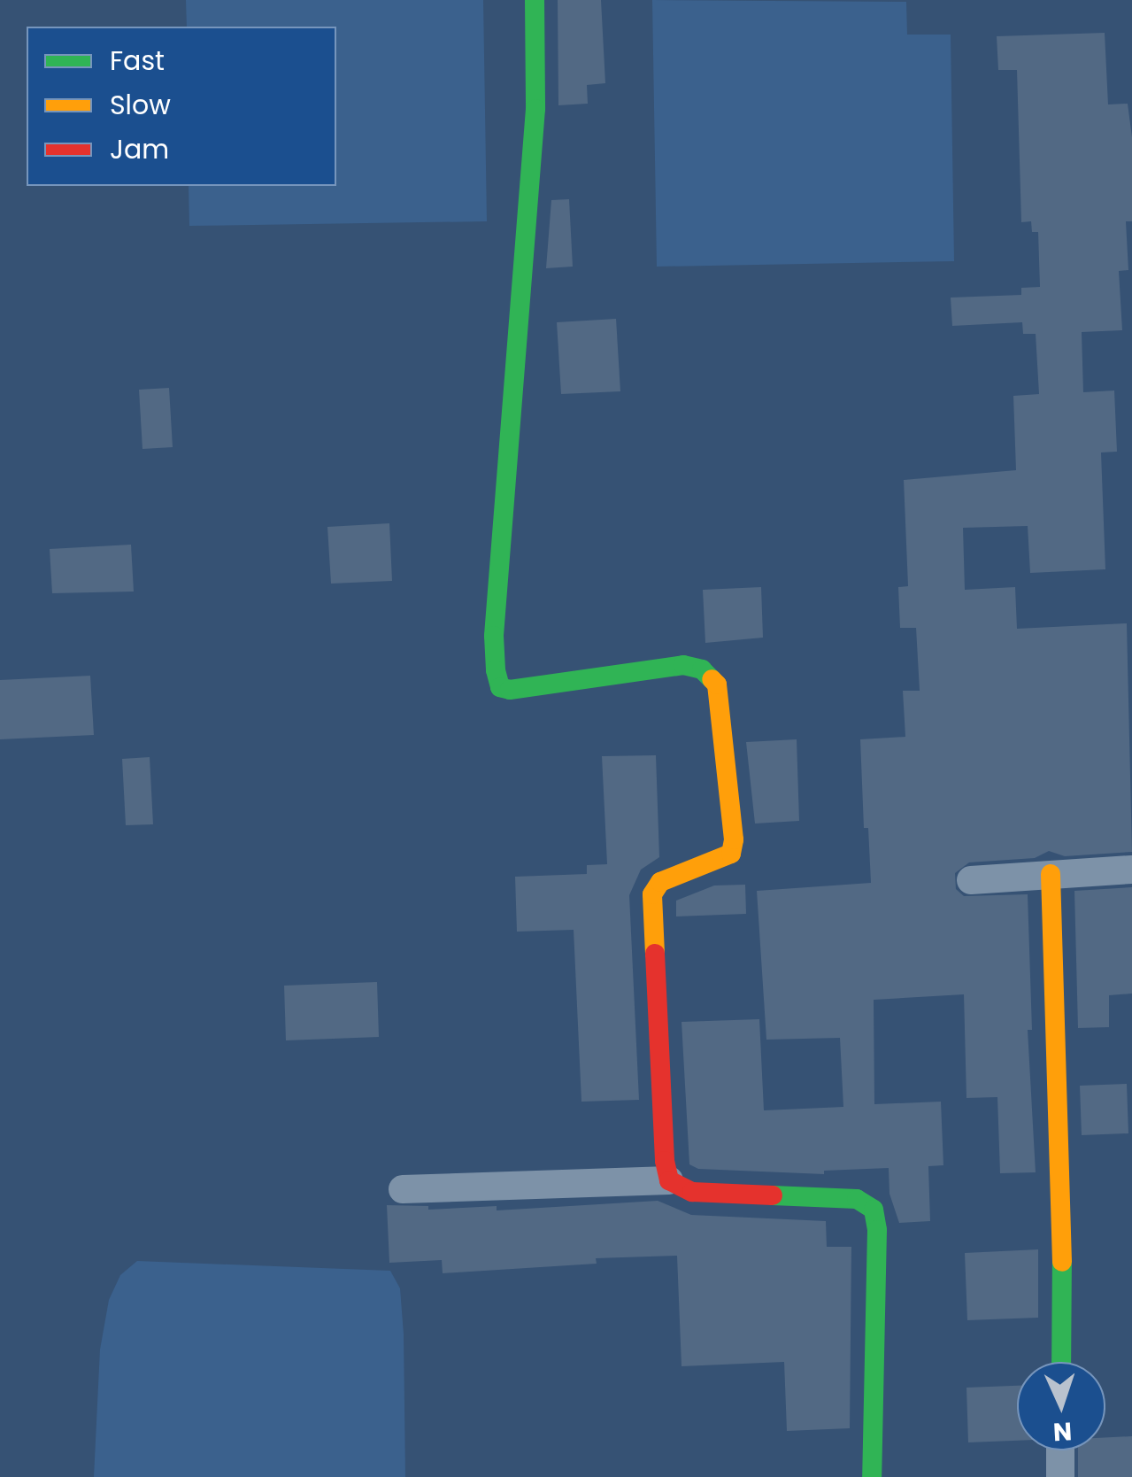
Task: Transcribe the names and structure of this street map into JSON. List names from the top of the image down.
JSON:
{
  "legend": ["Fast", "Slow", "Jam"],
  "north": "bottom"
}
